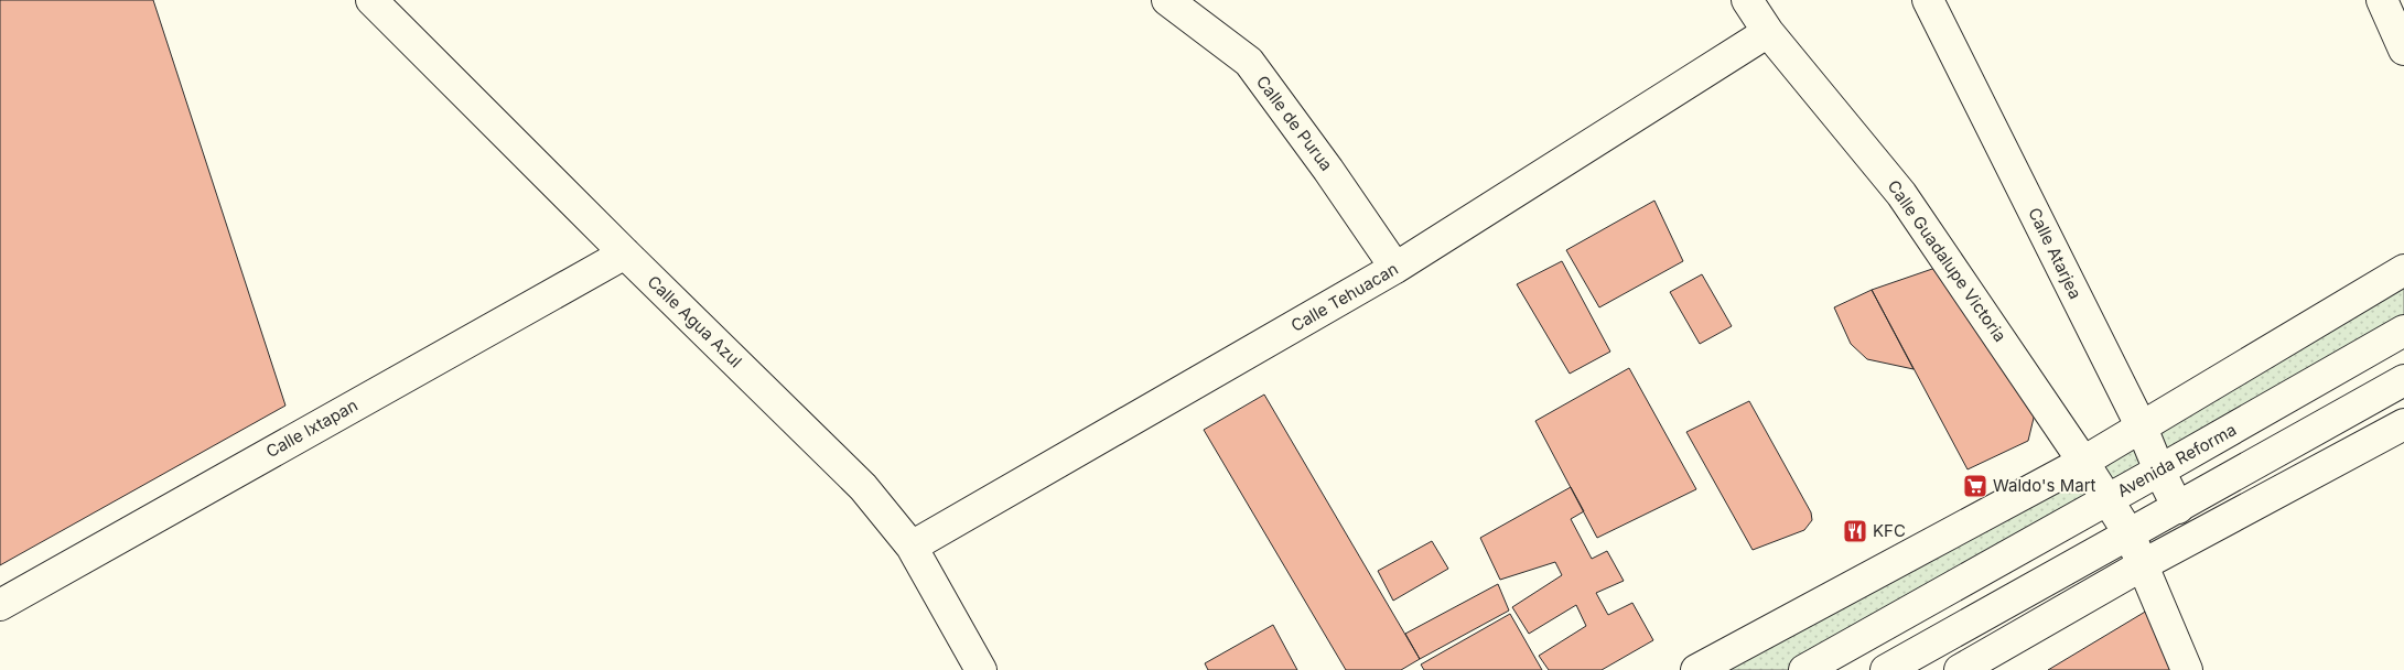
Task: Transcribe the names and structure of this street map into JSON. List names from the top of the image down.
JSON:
{
  "streets": {
    "street": [
      "Calle de Purua",
      "Calle Atarjea",
      "Calle Guadalupe Victoria",
      "Calle Tehuacan",
      "Calle Agua Azul",
      "Calle Ixtapan",
      "Avenida Reforma"
    ]
  },
  "crossings": [
    ["Calle de Purua", "Calle Tehuacan"],
    ["Calle Atarjea", "Avenida Reforma"],
    ["Calle Guadalupe Victoria", "Calle Tehuacan"],
    ["Calle Guadalupe Victoria", "Avenida Reforma"],
    ["Calle Tehuacan", "Calle Agua Azul"],
    ["Calle Agua Azul", "Calle Ixtapan"]
  ],
  "places": {
    "supermarket": ["Waldo's Mart"],
    "restaurant": ["KFC"]
  }
}
